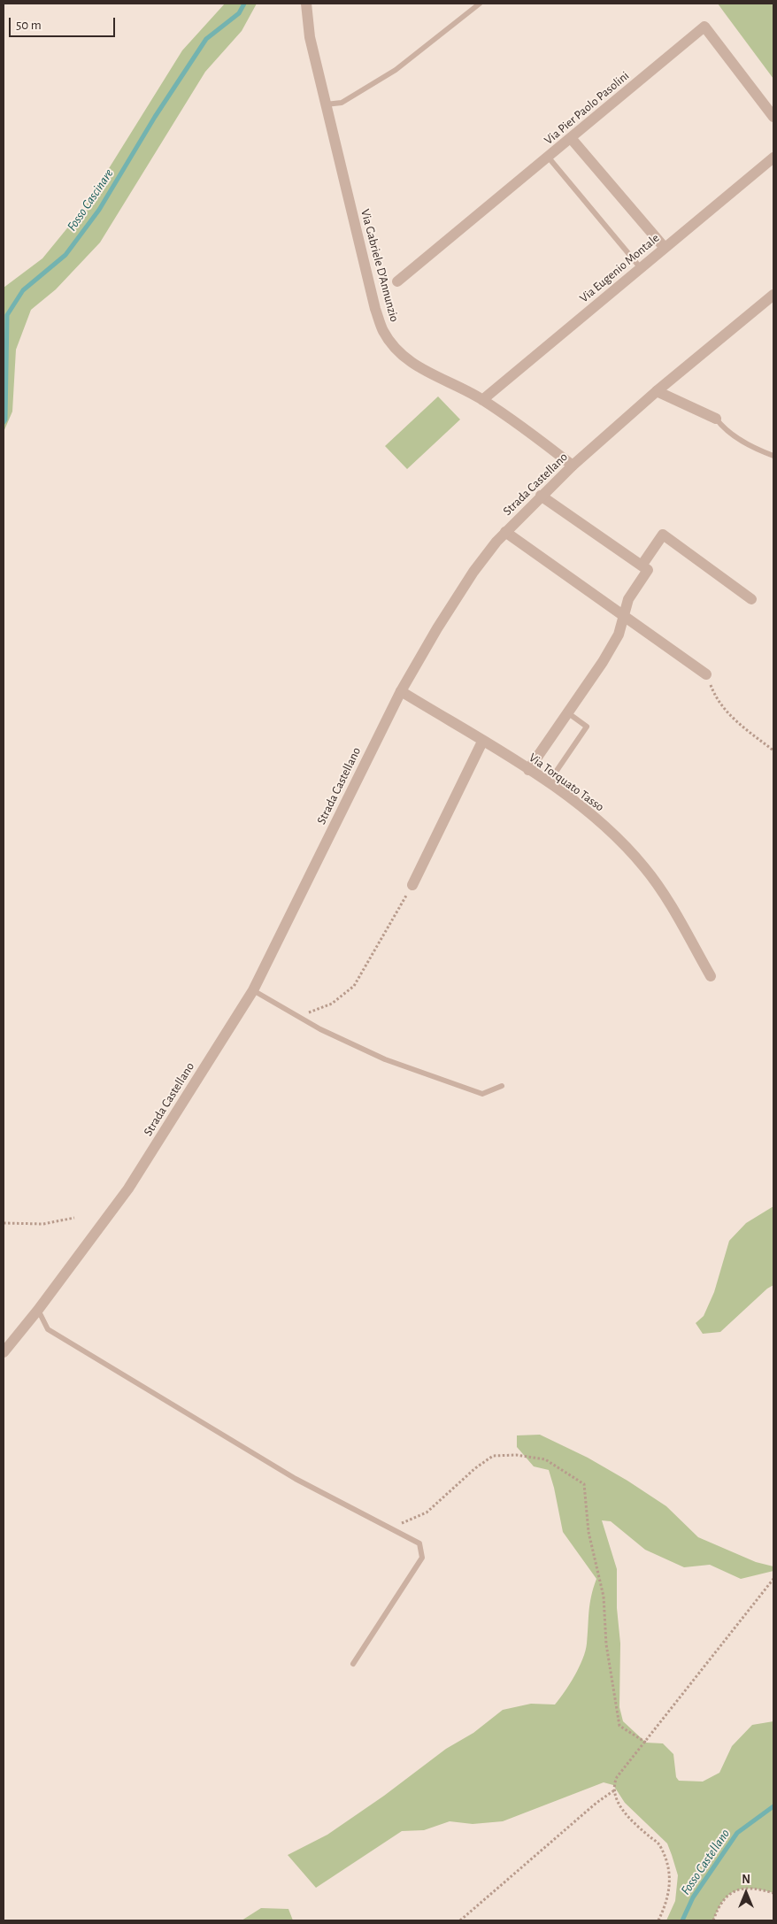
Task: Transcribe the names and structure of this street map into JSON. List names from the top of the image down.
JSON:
{
  "streets": {
    "street": [
      "Via Pier Paolo Pasolini",
      "Via Gabriele D'Annunzio",
      "Via Eugenio Montale",
      "Strada Castellano",
      "Via Torquato Tasso"
    ]
  },
  "crossings": [
    ["Via Gabriele D'Annunzio", "Via Eugenio Montale"],
    ["Via Gabriele D'Annunzio", "Strada Castellano"],
    ["Strada Castellano", "Via Torquato Tasso"]
  ],
  "water": ["Fosso Cascinare", "Fosso Castellano"],
  "scale_bar": "50 m",
  "north": "top"
}
